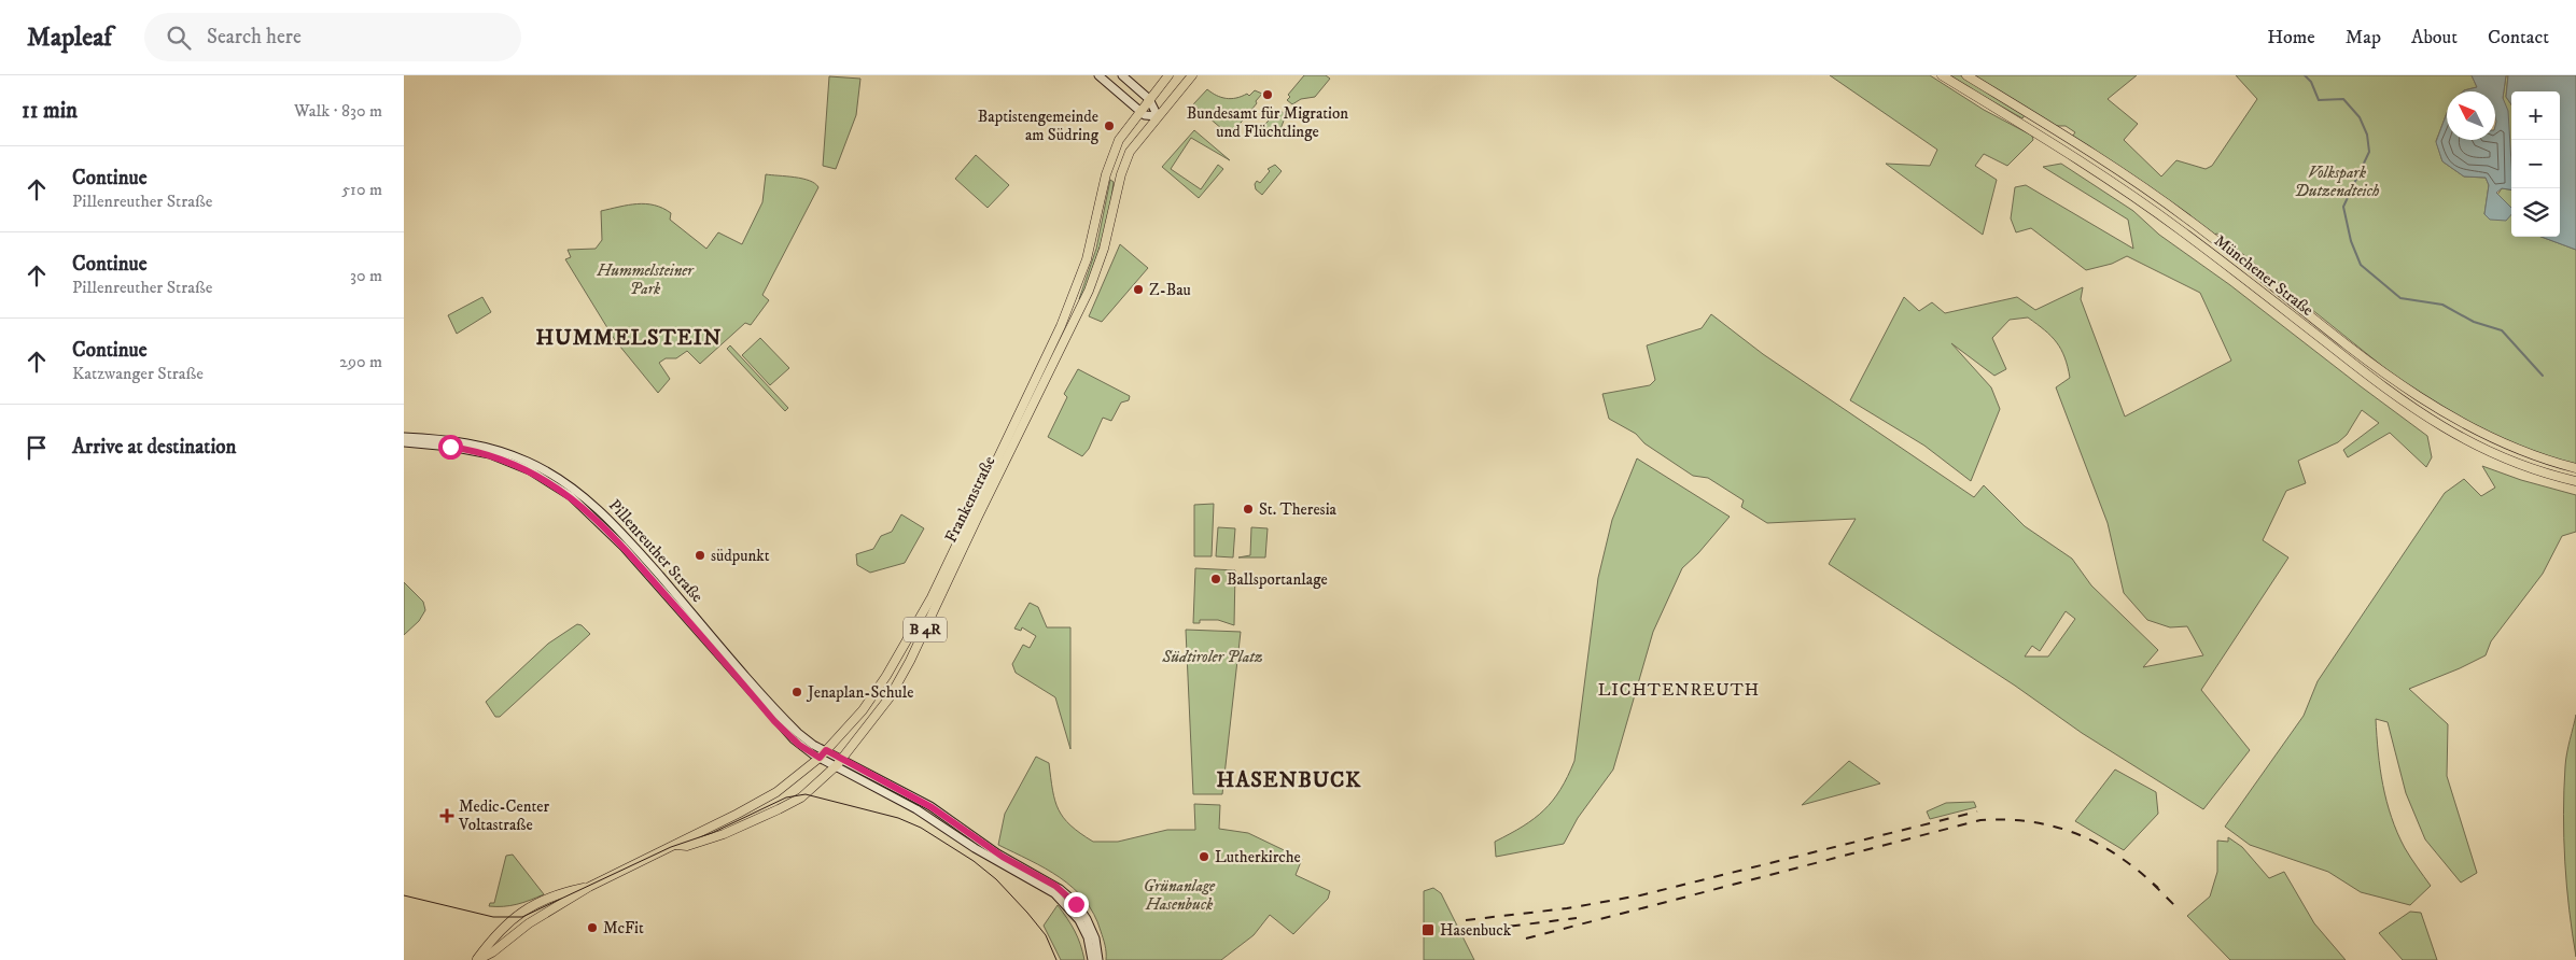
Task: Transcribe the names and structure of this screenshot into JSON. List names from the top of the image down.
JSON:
{
  "streets": {
    "main road": [
      "Münchener Straße",
      "Frankenstraße",
      "Pillenreuther Straße",
      "B 4R"
    ]
  },
  "crossings": [
    ["Frankenstraße", "Pillenreuther Straße"]
  ],
  "districts": ["HUMMELSTEIN", "LICHTENREUTH", "HASENBUCK"],
  "parks": [
    "Volkspark Dutzendteich",
    "Hummelsteiner Park",
    "Südtiroler Platz",
    "Grünanlage Hasenbuck"
  ],
  "places": {
    "other": [
      "Bundesamt für Migration und Flüchtlinge",
      "Baptistengemeinde am Südring",
      "Z-Bau",
      "St. Theresia",
      "südpunkt",
      "Ballsportanlage",
      "Jenaplan-Schule",
      "Lutherkirche",
      "McFit"
    ],
    "health": ["Medic-Center Voltastraße"],
    "transit": ["Hasenbuck"]
  },
  "north": "top left",
  "page": {
    "header": "Mapleaf",
    "search": "Search here",
    "nav": [
      "Home",
      "Map",
      "About",
      "Contact"
    ],
    "heading": ["11 min", "Walk · 830 m"],
    "map_buttons": ["+", "−"],
    "list": [
      ["Continue", "Pillenreuther Straße", "510 m"],
      ["Continue", "Pillenreuther Straße", "30 m"],
      ["Continue", "Katzwanger Straße", "290 m"],
      "Arrive at destination"
    ]
  }
}
